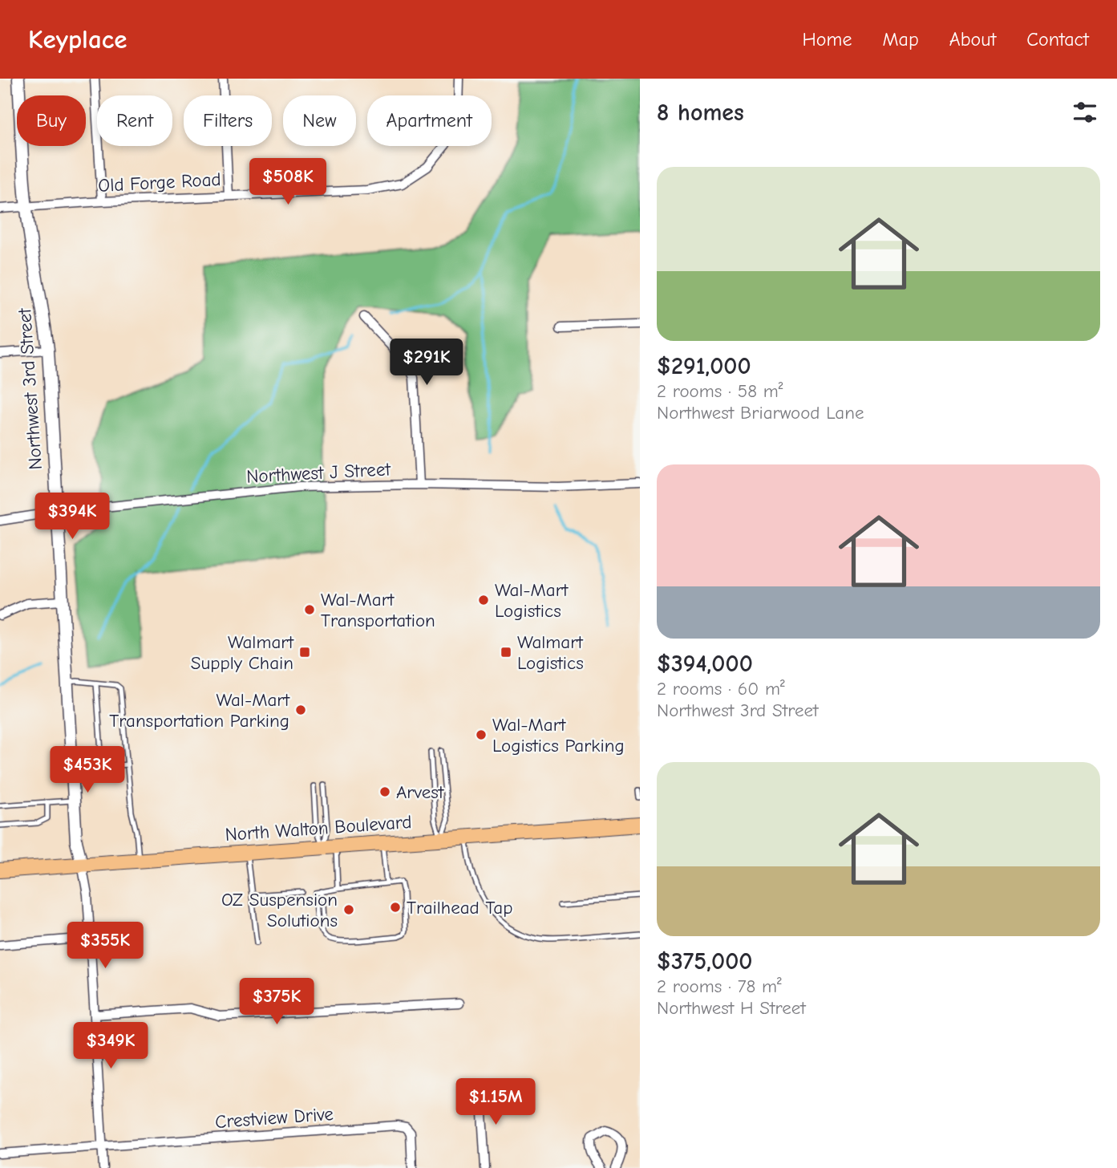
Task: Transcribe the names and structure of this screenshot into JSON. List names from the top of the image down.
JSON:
{
  "streets": {
    "main road": ["North Walton Boulevard"],
    "street": [
      "Old Forge Road",
      "Northwest 3rd Street",
      "Northwest J Street",
      "Crestview Drive"
    ]
  },
  "crossings": [
    ["Old Forge Road", "Northwest 3rd Street"],
    ["Northwest 3rd Street", "Northwest J Street"],
    ["Northwest 3rd Street", "North Walton Boulevard"],
    ["Northwest 3rd Street", "Crestview Drive"]
  ],
  "places": {
    "other": [
      "Wal-Mart Logistics",
      "Wal-Mart Transportation",
      "Wal-Mart Transportation Parking",
      "Wal-Mart Logistics Parking",
      "Arvest",
      "Trailhead Tap",
      "OZ Suspension Solutions"
    ],
    "transit": ["Walmart Supply Chain", "Walmart Logistics"]
  },
  "page": {
    "header": "Keyplace",
    "nav": [
      "Home",
      "Map",
      "About",
      "Contact"
    ],
    "heading": "8 homes",
    "chip": [
      "Buy",
      "Rent",
      "Filters",
      "New",
      "Apartment"
    ],
    "list": [
      {
        "name": "$291,000",
        "note": "2 rooms · 58 m² · Northwest Briarwood Lane"
      },
      {
        "name": "$394,000",
        "note": "2 rooms · 60 m² · Northwest 3rd Street"
      },
      {
        "name": "$375,000",
        "note": "2 rooms · 78 m² · Northwest H Street"
      }
    ],
    "price": [
      "$508K",
      "$291K",
      "$394K",
      "$453K",
      "$355K",
      "$375K",
      "$349K",
      "$1.15M"
    ]
  }
}
